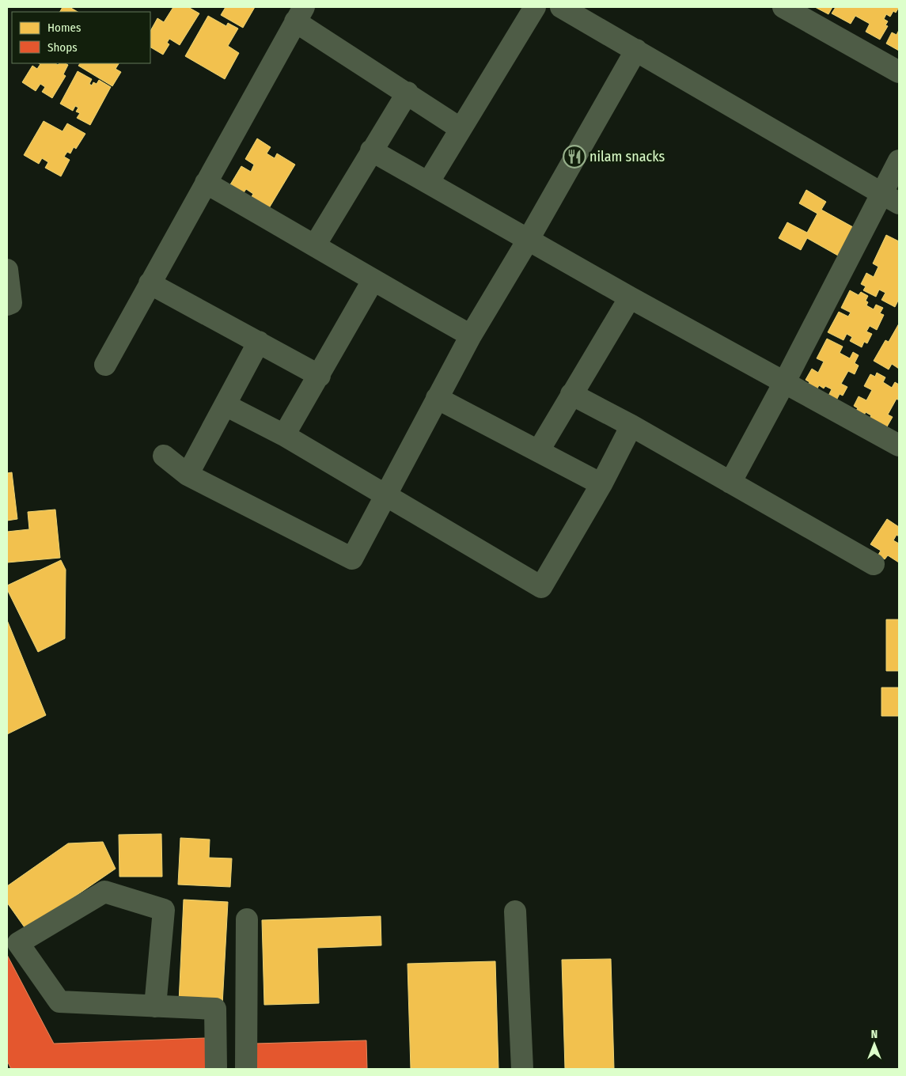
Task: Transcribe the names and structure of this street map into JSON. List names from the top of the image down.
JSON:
{
  "places": {
    "restaurant": ["nilam snacks"]
  },
  "legend": ["Homes", "Shops"],
  "north": "top"
}
